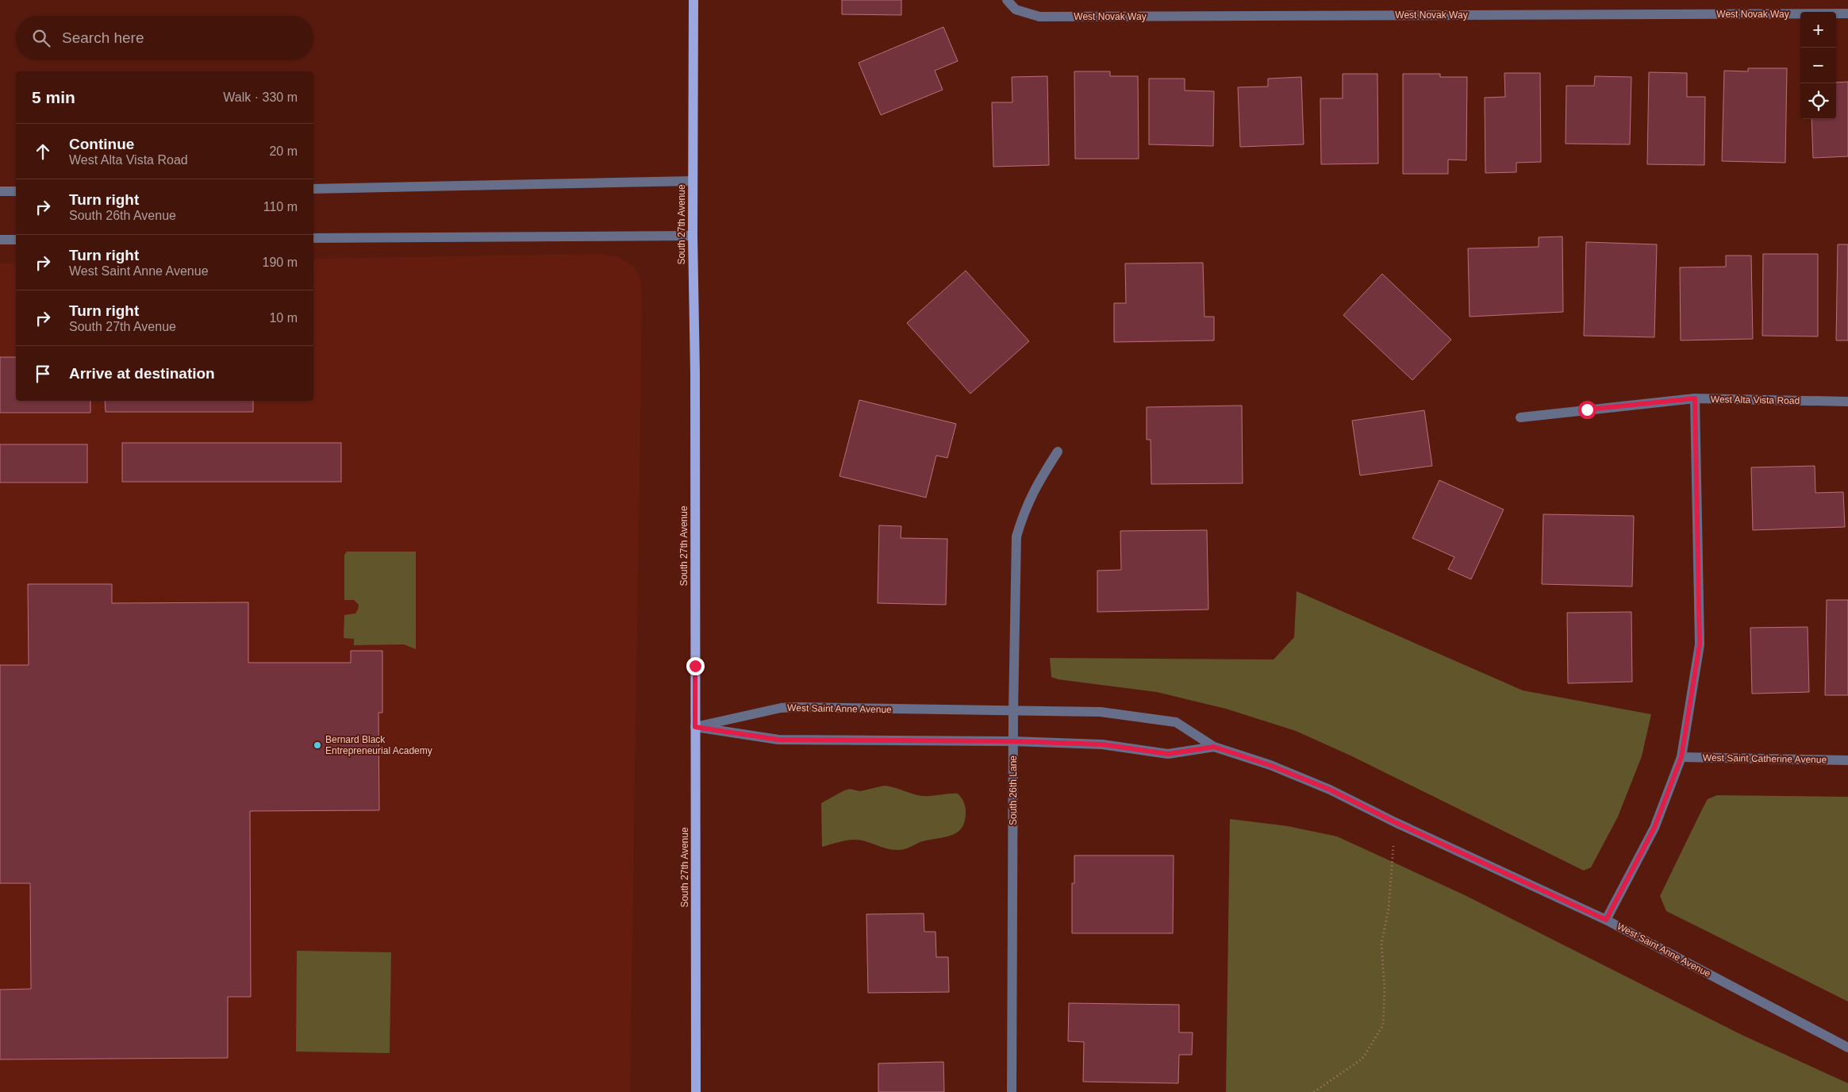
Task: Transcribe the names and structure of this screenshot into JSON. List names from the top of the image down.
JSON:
{
  "streets": {
    "main road": ["South 27th Avenue"],
    "street": [
      "West Novak Way",
      "West Alta Vista Road",
      "West Saint Anne Avenue",
      "West Saint Catherine Avenue",
      "South 26th Lane"
    ]
  },
  "crossings": [
    ["South 27th Avenue", "West Saint Anne Avenue"],
    ["West Saint Anne Avenue", "South 26th Lane"]
  ],
  "places": ["Bernard Black Entrepreneurial Academy"],
  "page": {
    "map_buttons": ["+", "−"],
    "search": "Search here",
    "heading": ["5 min", "Walk · 330 m"],
    "list": [
      ["Continue", "West Alta Vista Road", "20 m"],
      ["Turn right", "South 26th Avenue", "110 m"],
      ["Turn right", "West Saint Anne Avenue", "190 m"],
      ["Turn right", "South 27th Avenue", "10 m"],
      "Arrive at destination"
    ]
  }
}
